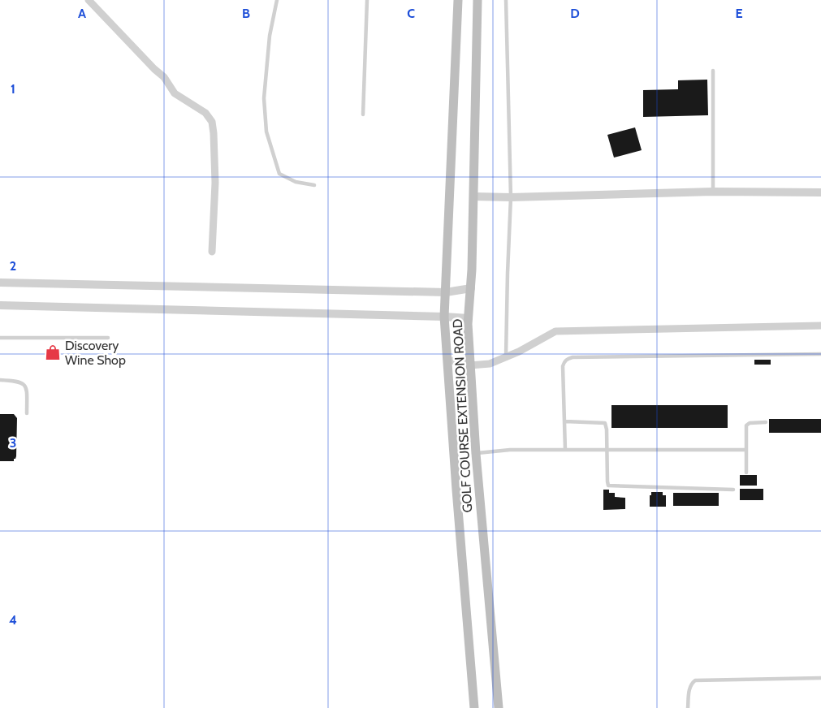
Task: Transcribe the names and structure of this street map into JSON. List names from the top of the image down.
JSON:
{
  "streets": {
    "main road": ["GOLF COURSE EXTENSION ROAD"]
  },
  "places": {
    "shop": ["Discovery Wine Shop"]
  },
  "grid": {
    "columns": [
      "A",
      "B",
      "C",
      "D",
      "E"
    ],
    "rows": [
      "1",
      "2",
      "3",
      "4"
    ]
  }
}
